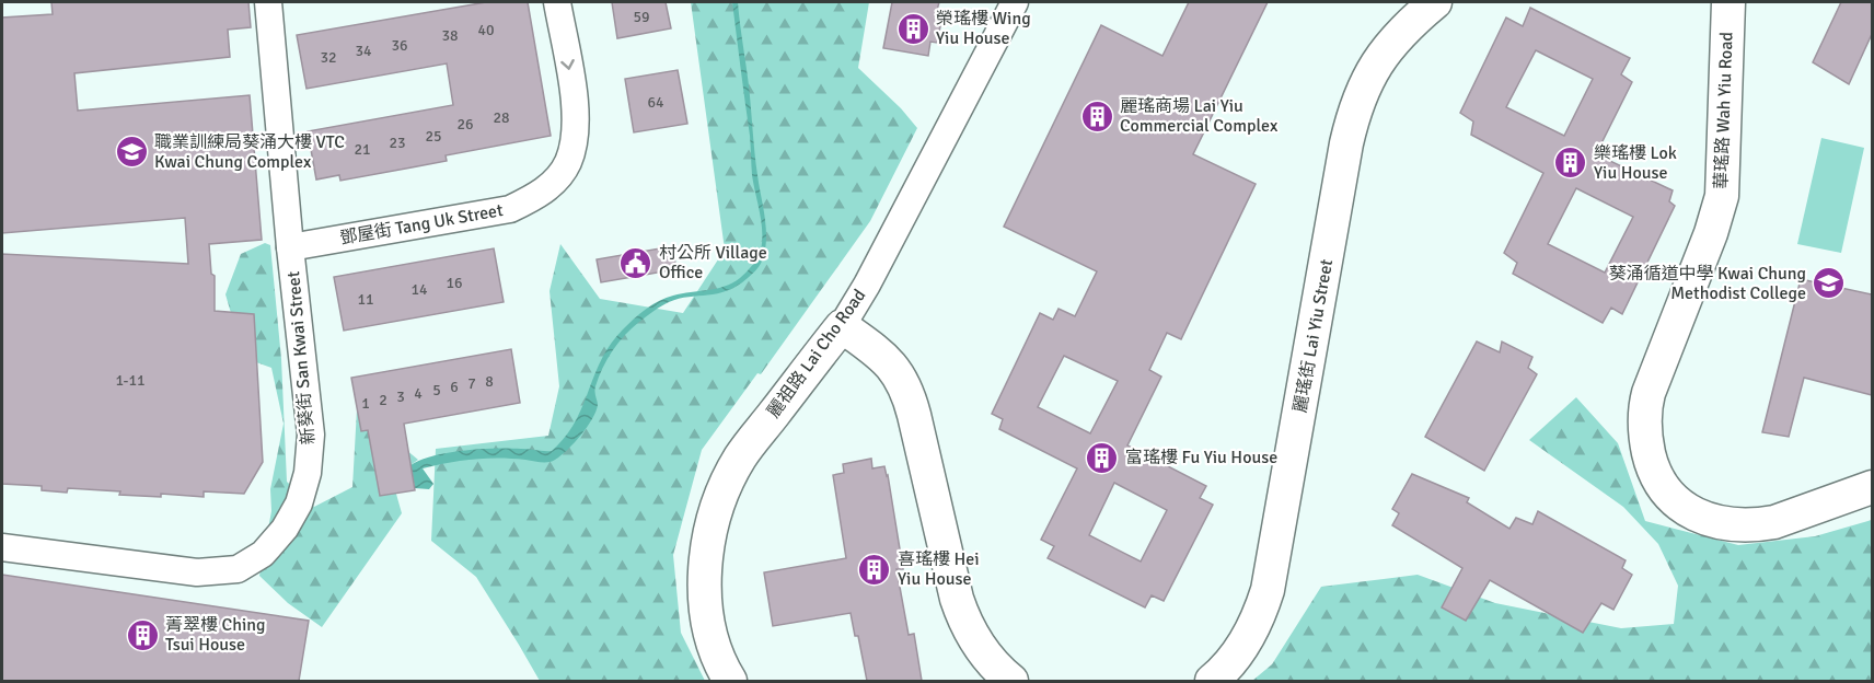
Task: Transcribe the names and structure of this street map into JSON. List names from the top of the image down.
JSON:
{
  "streets": {
    "street": [
      "華瑤路 Wah Yiu Road",
      "鄧屋街 Tang Uk Street",
      "麗瑤街 Lai Yiu Street",
      "麗祖路 Lai Cho Road",
      "新葵街 San Kwai Street"
    ]
  },
  "crossings": [
    ["鄧屋街 Tang Uk Street", "新葵街 San Kwai Street"]
  ],
  "places": {
    "building": [
      "榮瑤樓 Wing Yiu House",
      "麗瑤商場 Lai Yiu Commercial Complex",
      "樂瑤樓 Lok Yiu House",
      "富瑤樓 Fu Yiu House",
      "喜瑤樓 Hei Yiu House",
      "菁翠樓 Ching Tsui House"
    ],
    "school or university": ["職業訓練局葵涌大樓 VTC Kwai Chung Complex", "葵涌循道中學 Kwai Chung Methodist College"],
    "public building": ["村公所 Village Office"]
  },
  "house_numbers": [
    "59",
    "40",
    "38",
    "36",
    "34",
    "32",
    "64",
    "28",
    "26",
    "25",
    "23",
    "21",
    "16",
    "14",
    "11",
    "1-11",
    "8",
    "7",
    "6",
    "5",
    "4",
    "3",
    "2",
    "1"
  ]
}
